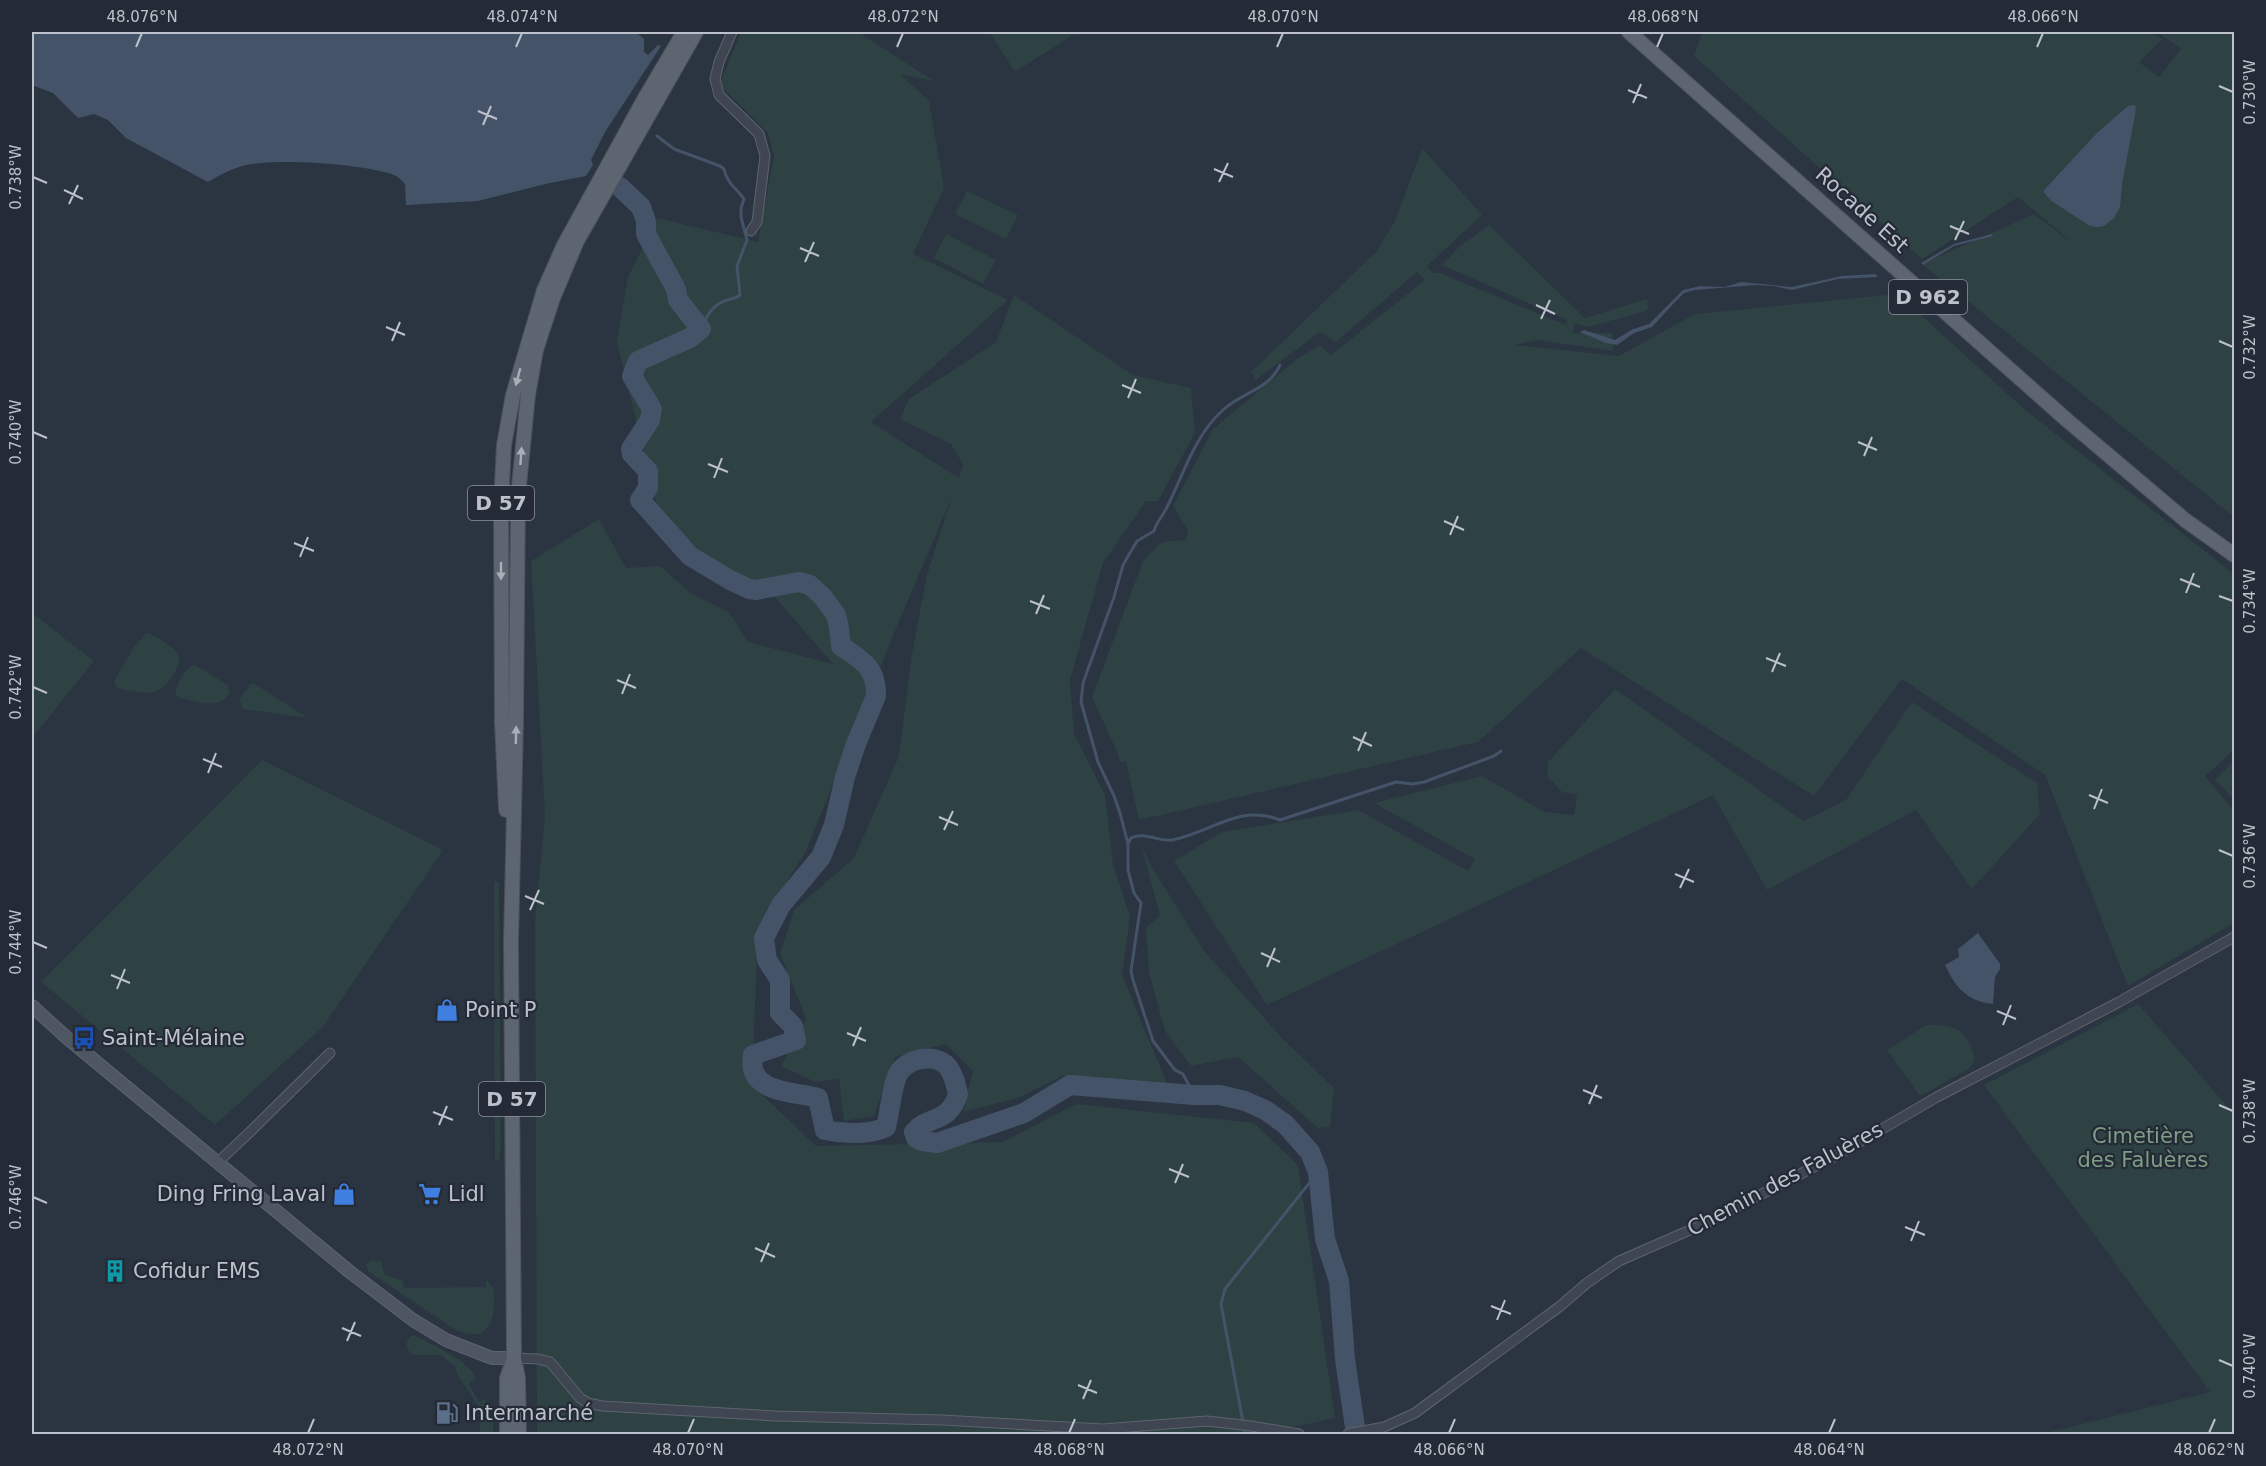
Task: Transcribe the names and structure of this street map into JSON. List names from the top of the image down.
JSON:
{
  "streets": {
    "main road": ["Rocade Est", "D 962", "D 57"],
    "street": ["Chemin des Faluères"]
  },
  "parks": ["Cimetière des Faluères"],
  "places": {
    "shop": ["Point P", "Ding Fring Laval"],
    "bus stop": ["Saint-Mélaine"],
    "supermarket": ["Lidl"],
    "building": ["Cofidur EMS"],
    "fuel station": ["Intermarché"]
  },
  "coordinates": [
    "48.076°N",
    "48.074°N",
    "48.072°N",
    "48.070°N",
    "48.068°N",
    "48.066°N",
    "0.730°W",
    "0.738°W",
    "0.732°W",
    "0.740°W",
    "0.734°W",
    "0.742°W",
    "0.736°W",
    "0.744°W",
    "0.746°W",
    "48.064°N",
    "48.062°N"
  ]
}
